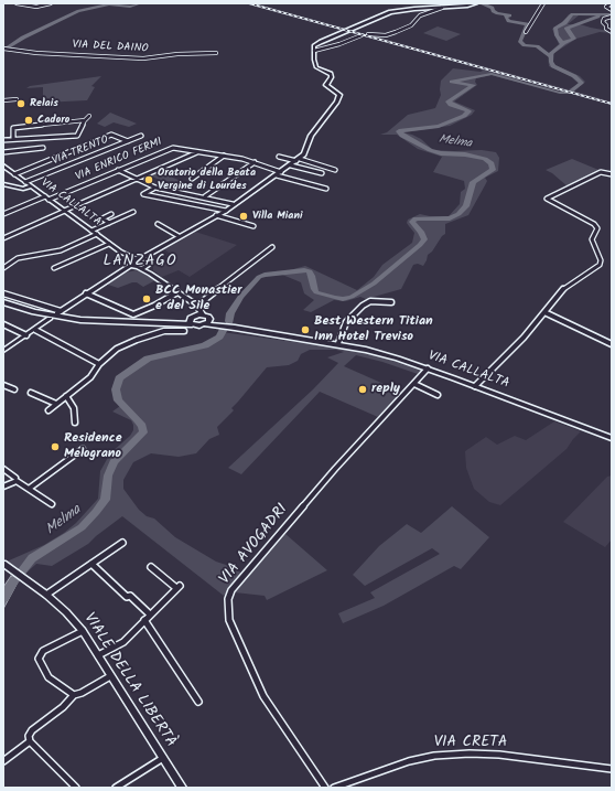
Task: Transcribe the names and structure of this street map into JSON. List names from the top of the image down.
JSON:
{
  "streets": {
    "main road": ["VIA CALLALTA"],
    "street": [
      "VIA DEL DAINO",
      "VIA TRENTO",
      "VIA ENRICO FERMI",
      "VIA AVOGADRI",
      "VIALE DELLA LIBERTÀ",
      "VIA CRETA"
    ]
  },
  "crossings": [
    ["VIA ENRICO FERMI", "VIA CALLALTA"],
    ["VIA CALLALTA", "VIA AVOGADRI"]
  ],
  "districts": ["LANZAGO"],
  "water": ["Melma"],
  "places": [
    "Relais",
    "Cadoro",
    "Oratorio della Beata Vergine di Lourdes",
    "Villa Miani",
    "BCC Monastier e del Sile",
    "Best Western Titian Inn Hotel Treviso",
    "reply",
    "Residence Melograno"
  ]
}
